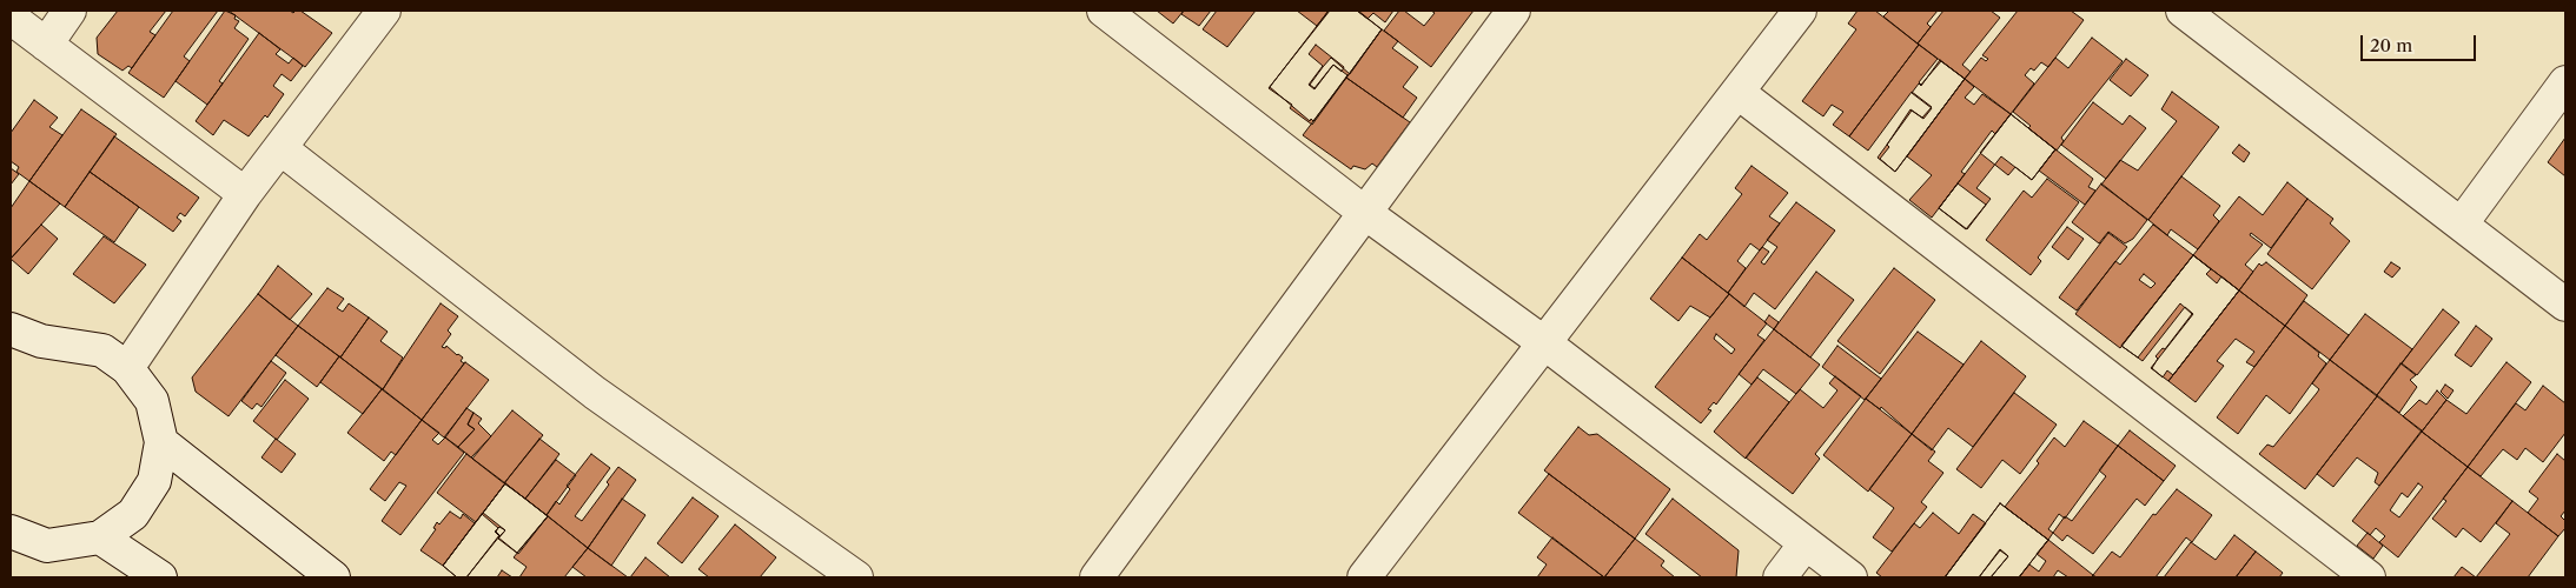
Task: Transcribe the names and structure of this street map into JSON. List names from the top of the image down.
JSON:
{
  "scale_bar": "20 m"
}
